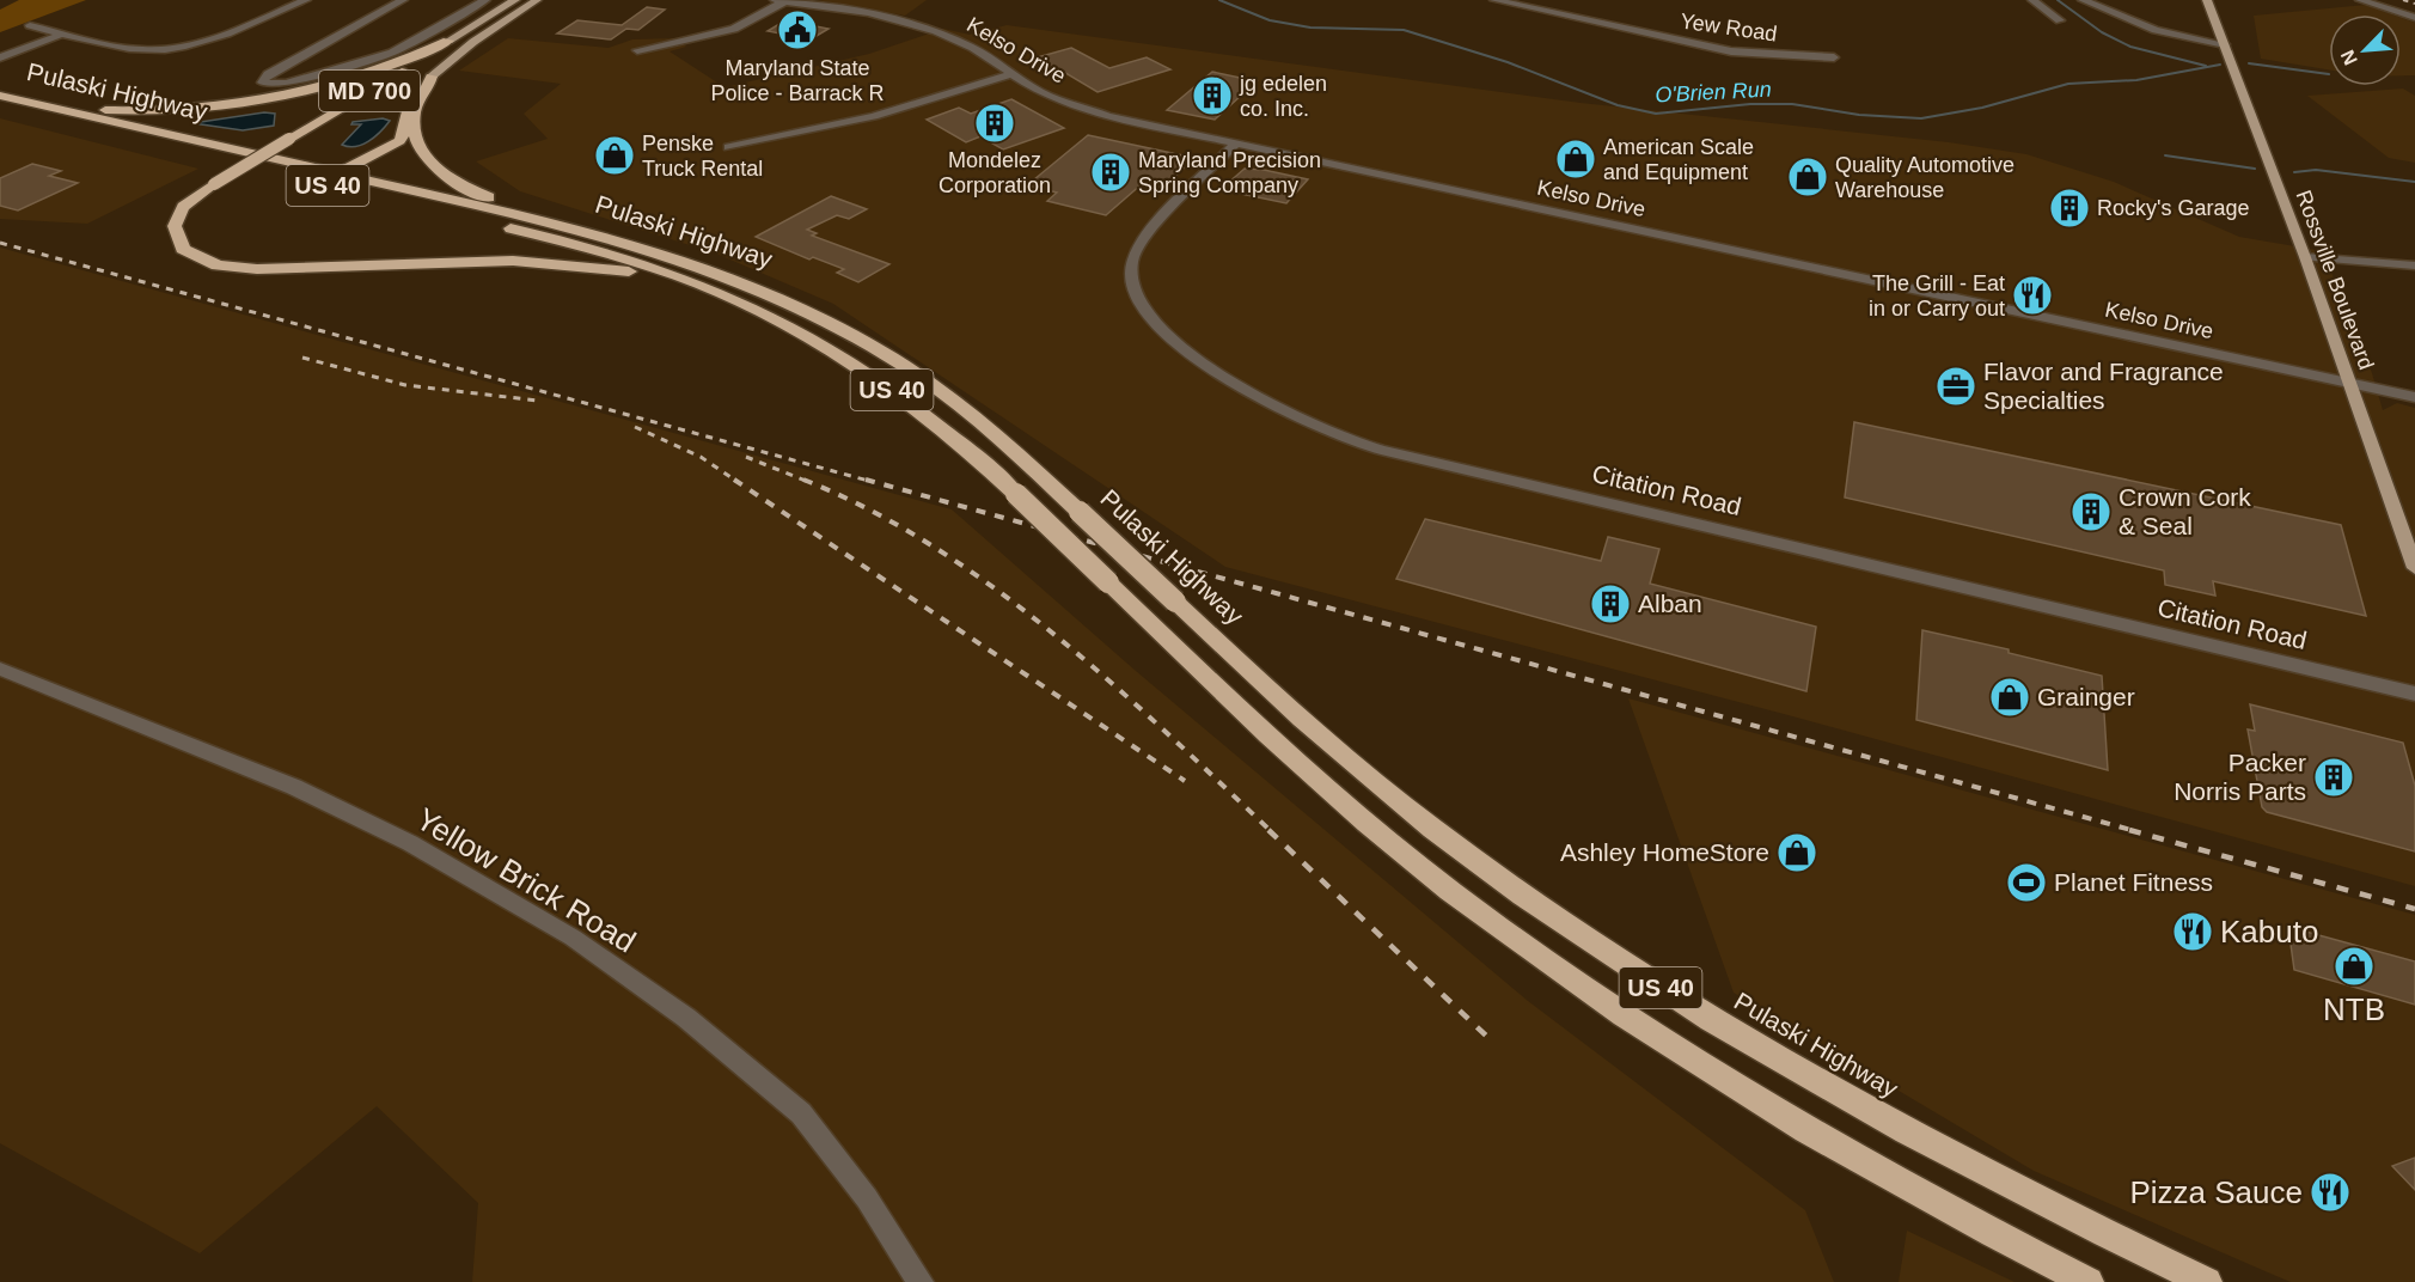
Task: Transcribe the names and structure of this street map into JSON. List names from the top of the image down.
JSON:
{
  "streets": {
    "highway": ["MD 700", "Pulaski Highway", "US 40"],
    "main road": ["Rossville Boulevard"],
    "street": [
      "Yew Road",
      "Kelso Drive",
      "Citation Road",
      "Yellow Brick Road"
    ]
  },
  "crossings": [
    ["Kelso Drive", "Rossville Boulevard"],
    ["Kelso Drive", "Citation Road"],
    ["MD 700", "Pulaski Highway"]
  ],
  "water": ["O'Brien Run"],
  "places": {
    "public building": ["Maryland State Police - Barrack R"],
    "building": [
      "jg edelen co. Inc.",
      "Mondelez Corporation",
      "Maryland Precision Spring Company",
      "Rocky's Garage",
      "Crown Cork & Seal",
      "Alban",
      "Packer Norris Parts"
    ],
    "shop": [
      "Penske Truck Rental",
      "American Scale and Equipment",
      "Quality Automotive Warehouse",
      "Grainger",
      "Ashley HomeStore",
      "NTB"
    ],
    "restaurant": ["The Grill - Eat in or Carry out", "Kabuto", "Pizza Sauce"],
    "office": ["Flavor and Fragrance Specialties"],
    "sports": ["Planet Fitness"]
  },
  "north": "bottom left"
}
